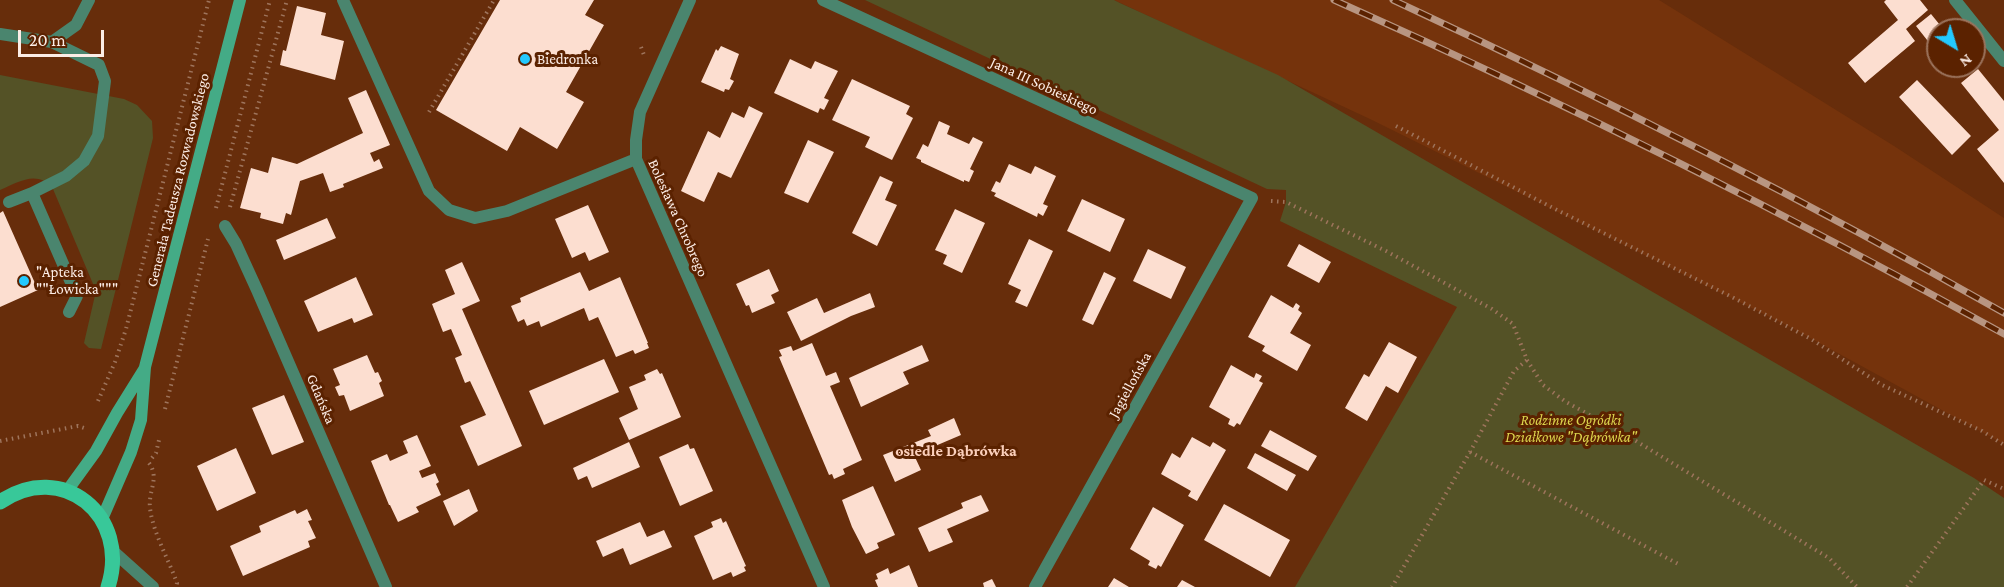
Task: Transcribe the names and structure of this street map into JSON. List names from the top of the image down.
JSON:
{
  "streets": {
    "street": [
      "Jana III Sobieskiego",
      "Generała Tadeusza Rozwadowskiego",
      "Bolesława Chrobrego",
      "Jagiellońska",
      "Gdańska"
    ]
  },
  "crossings": [
    ["Jana III Sobieskiego", "Jagiellońska"]
  ],
  "districts": ["osiedle Dąbrówka"],
  "parks": ["Rodzinne Ogródki Działkowe \"Dąbrówka\""],
  "places": ["Biedronka", "\"Apteka \"\"Łowicka\"\"\""],
  "scale_bar": "20 m",
  "north": "bottom right"
}
